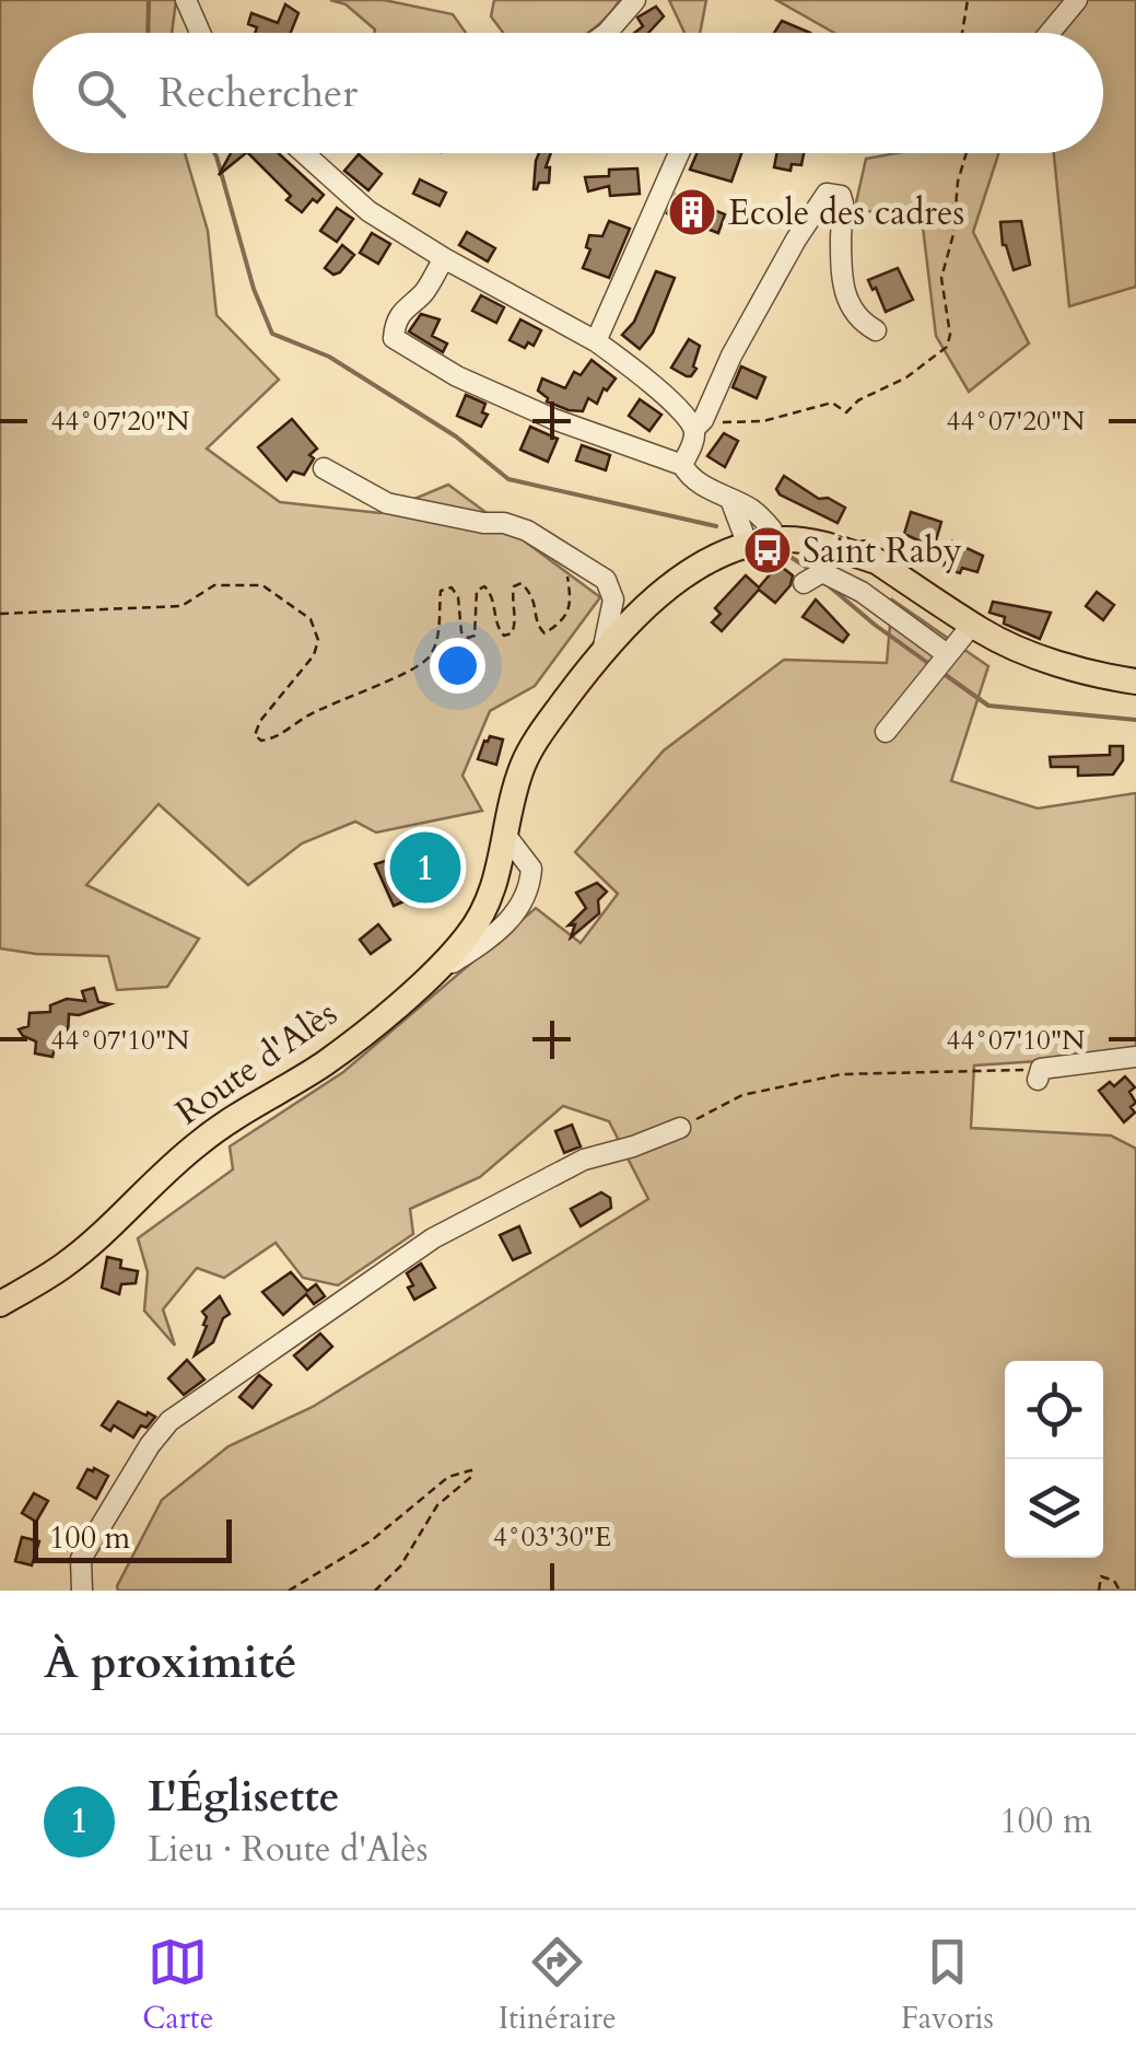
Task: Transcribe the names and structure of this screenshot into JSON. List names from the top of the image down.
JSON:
{
  "streets": {
    "main road": ["Route d'Alès"]
  },
  "places": {
    "building": ["Ecole des cadres"],
    "bus stop": ["Saint Raby"]
  },
  "scale_bar": "100 m",
  "page": {
    "search": "Rechercher",
    "pins": "1",
    "scale": "100 m",
    "heading": "À proximité",
    "list": [
      {
        "mark": "1",
        "name": "L'Églisette",
        "note": "Lieu · Route d'Alès",
        "value": "100 m"
      }
    ],
    "nav": ["Carte", "Itinéraire", "Favoris"]
  },
  "coordinates": ["44°07'20\"N", "44°07'10\"N", "4°03'30\"E"]
}
